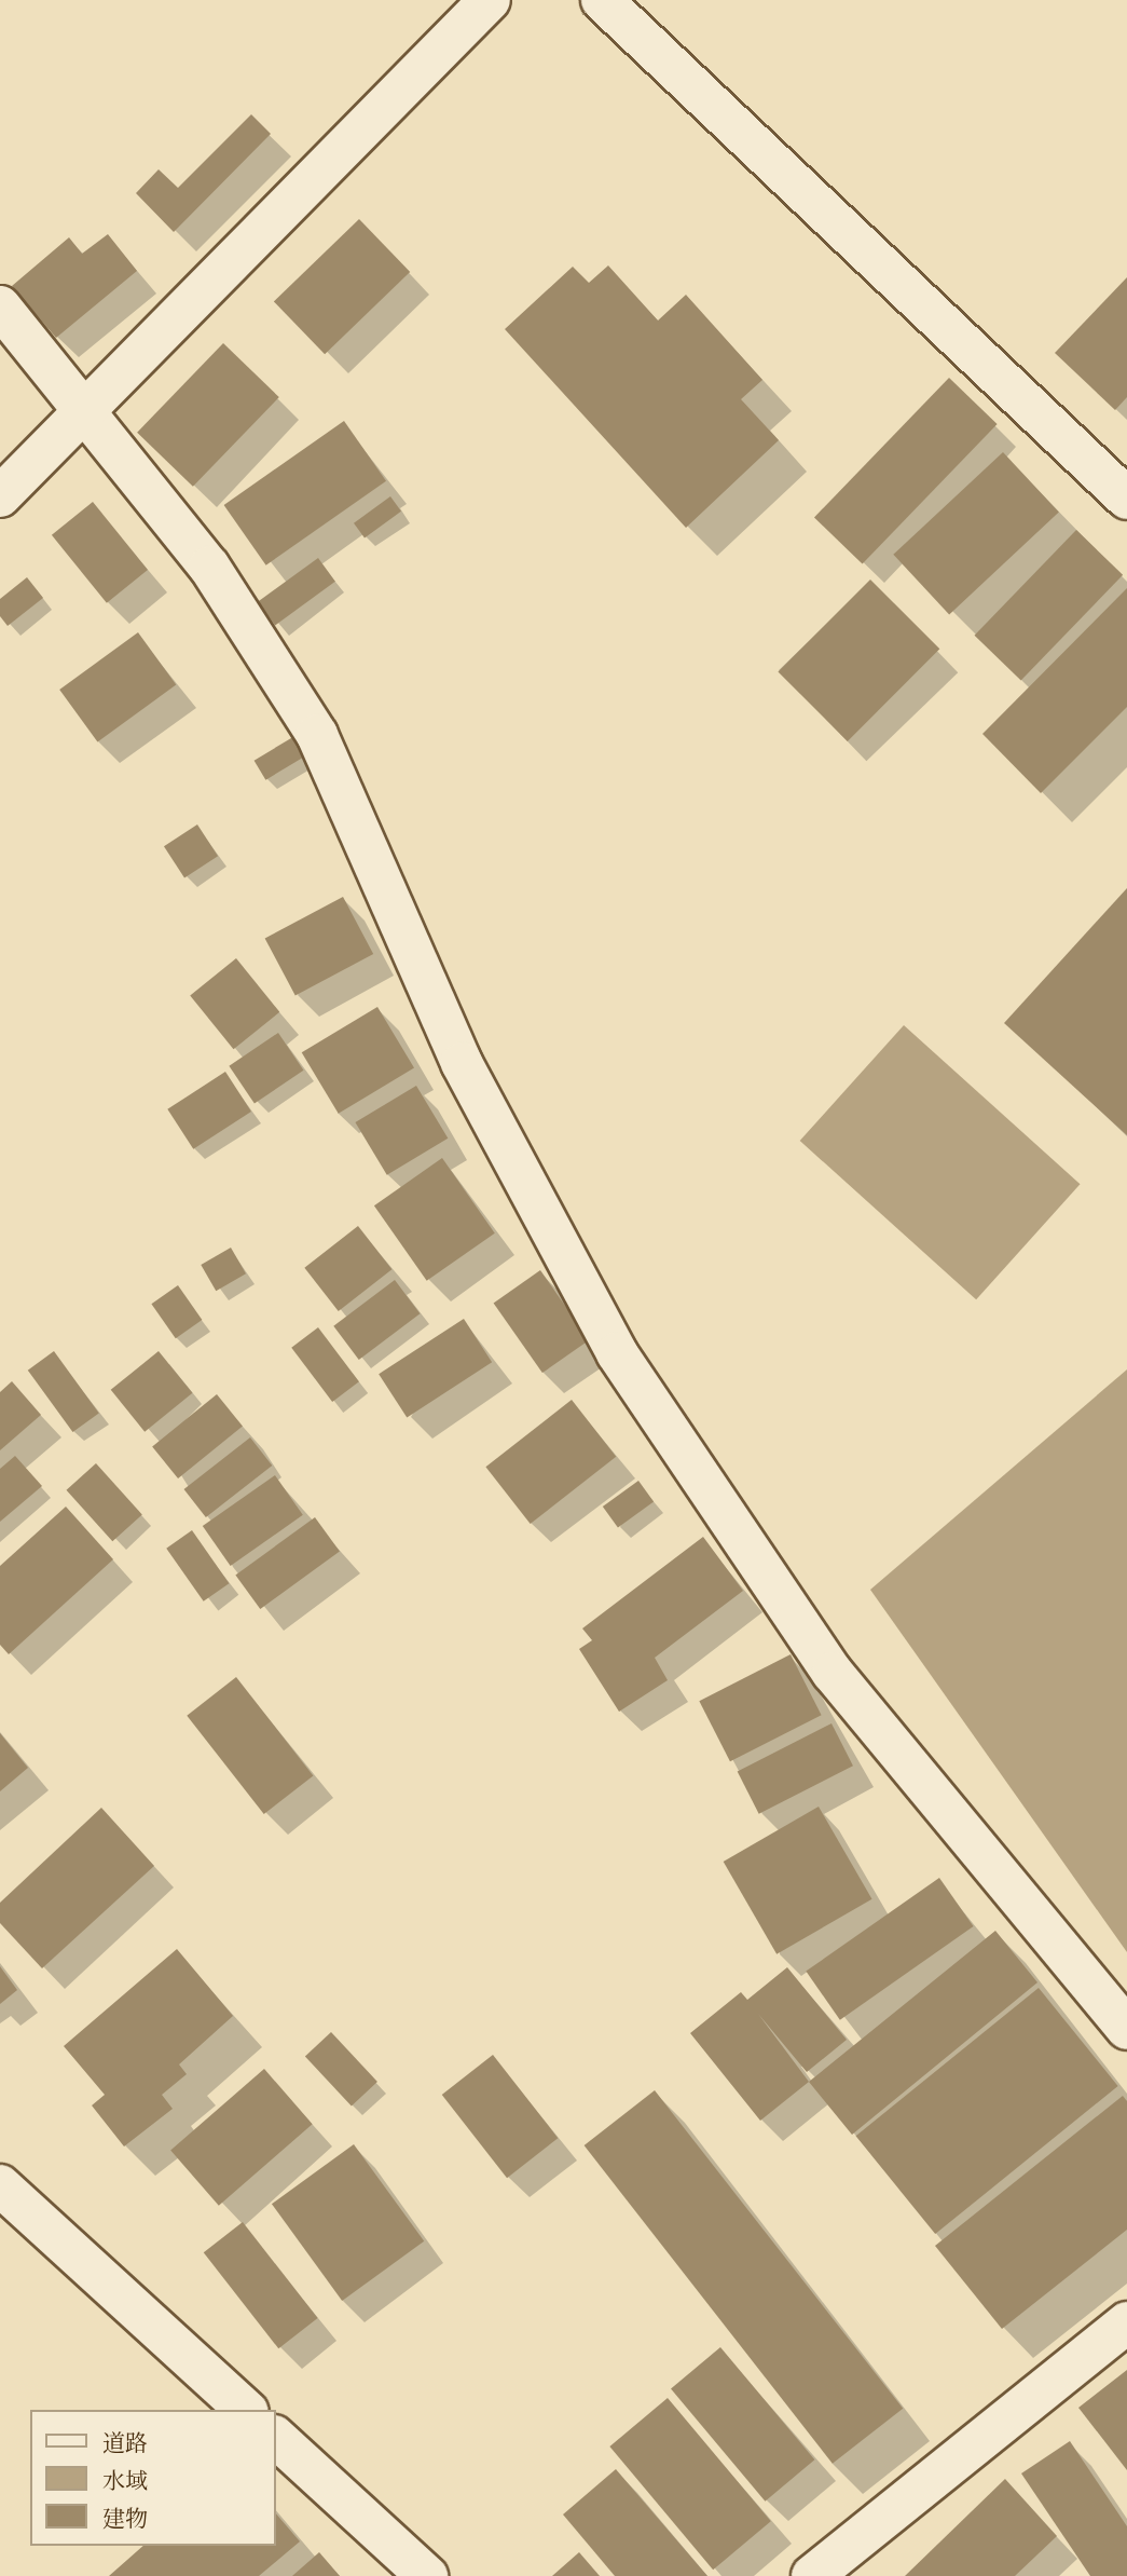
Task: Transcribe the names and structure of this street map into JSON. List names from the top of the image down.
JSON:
{
  "legend": ["道路", "水域", "建物"]
}
